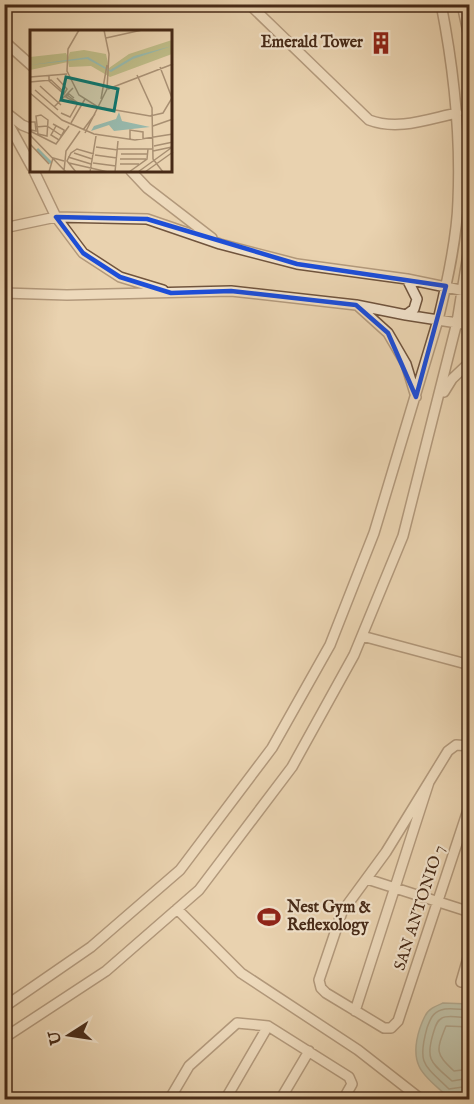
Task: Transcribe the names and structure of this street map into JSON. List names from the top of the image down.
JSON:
{
  "streets": {
    "street": ["SAN ANTONIO 7"]
  },
  "places": {
    "building": ["Emerald Tower"],
    "sports": ["Nest Gym & Reflexology"]
  },
  "north": "left"
}
